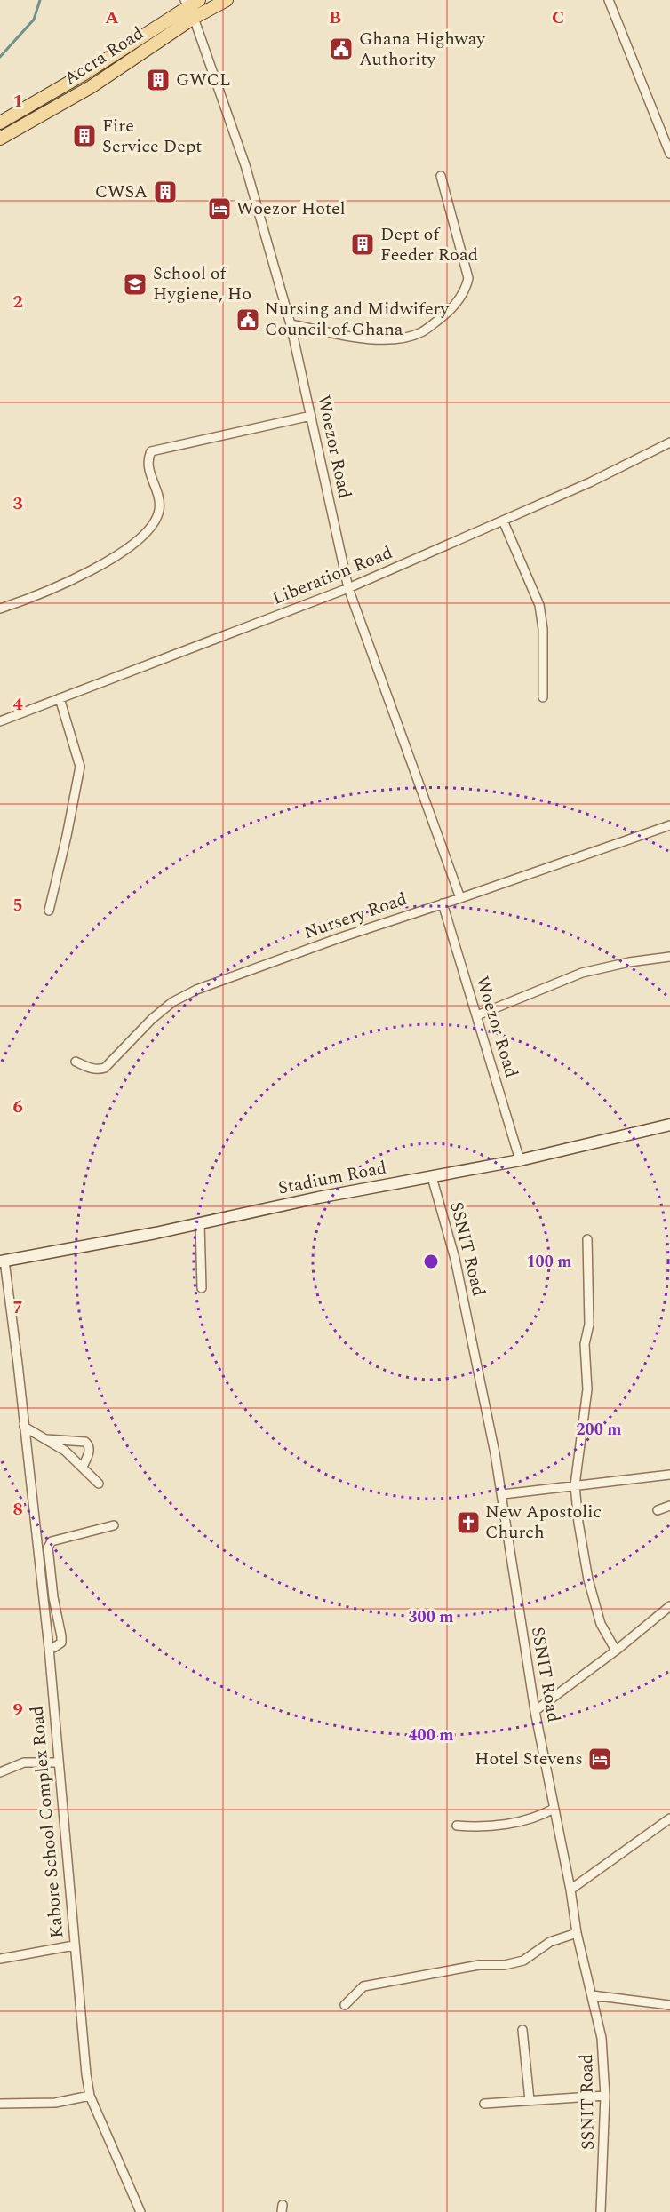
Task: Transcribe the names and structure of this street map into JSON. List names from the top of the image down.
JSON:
{
  "streets": {
    "main road": ["Accra Road", "Stadium Road"],
    "street": [
      "Woezor Road",
      "Liberation Road",
      "Nursery Road",
      "SSNIT Road",
      "Kabore School Complex Road"
    ]
  },
  "crossings": [
    ["Accra Road", "Woezor Road"],
    ["Woezor Road", "Liberation Road"],
    ["Woezor Road", "Nursery Road"],
    ["Woezor Road", "Stadium Road"],
    ["Stadium Road", "SSNIT Road"],
    ["Stadium Road", "Kabore School Complex Road"]
  ],
  "places": {
    "public building": ["Ghana Highway Authority", "Nursing and Midwifery Council of Ghana"],
    "building": [
      "GWCL",
      "Fire Service Dept",
      "CWSA",
      "Dept of Feeder Road"
    ],
    "hotel": ["Woezor Hotel", "Hotel Stevens"],
    "school or university": ["School of Hygiene, Ho"],
    "church": ["New Apostolic Church"]
  },
  "grid": {
    "columns": ["A", "B", "C"],
    "rows": [
      "1",
      "2",
      "3",
      "4",
      "5",
      "6",
      "7",
      "8",
      "9"
    ]
  },
  "rings": [
    "100 m",
    "200 m",
    "300 m",
    "400 m"
  ]
}
